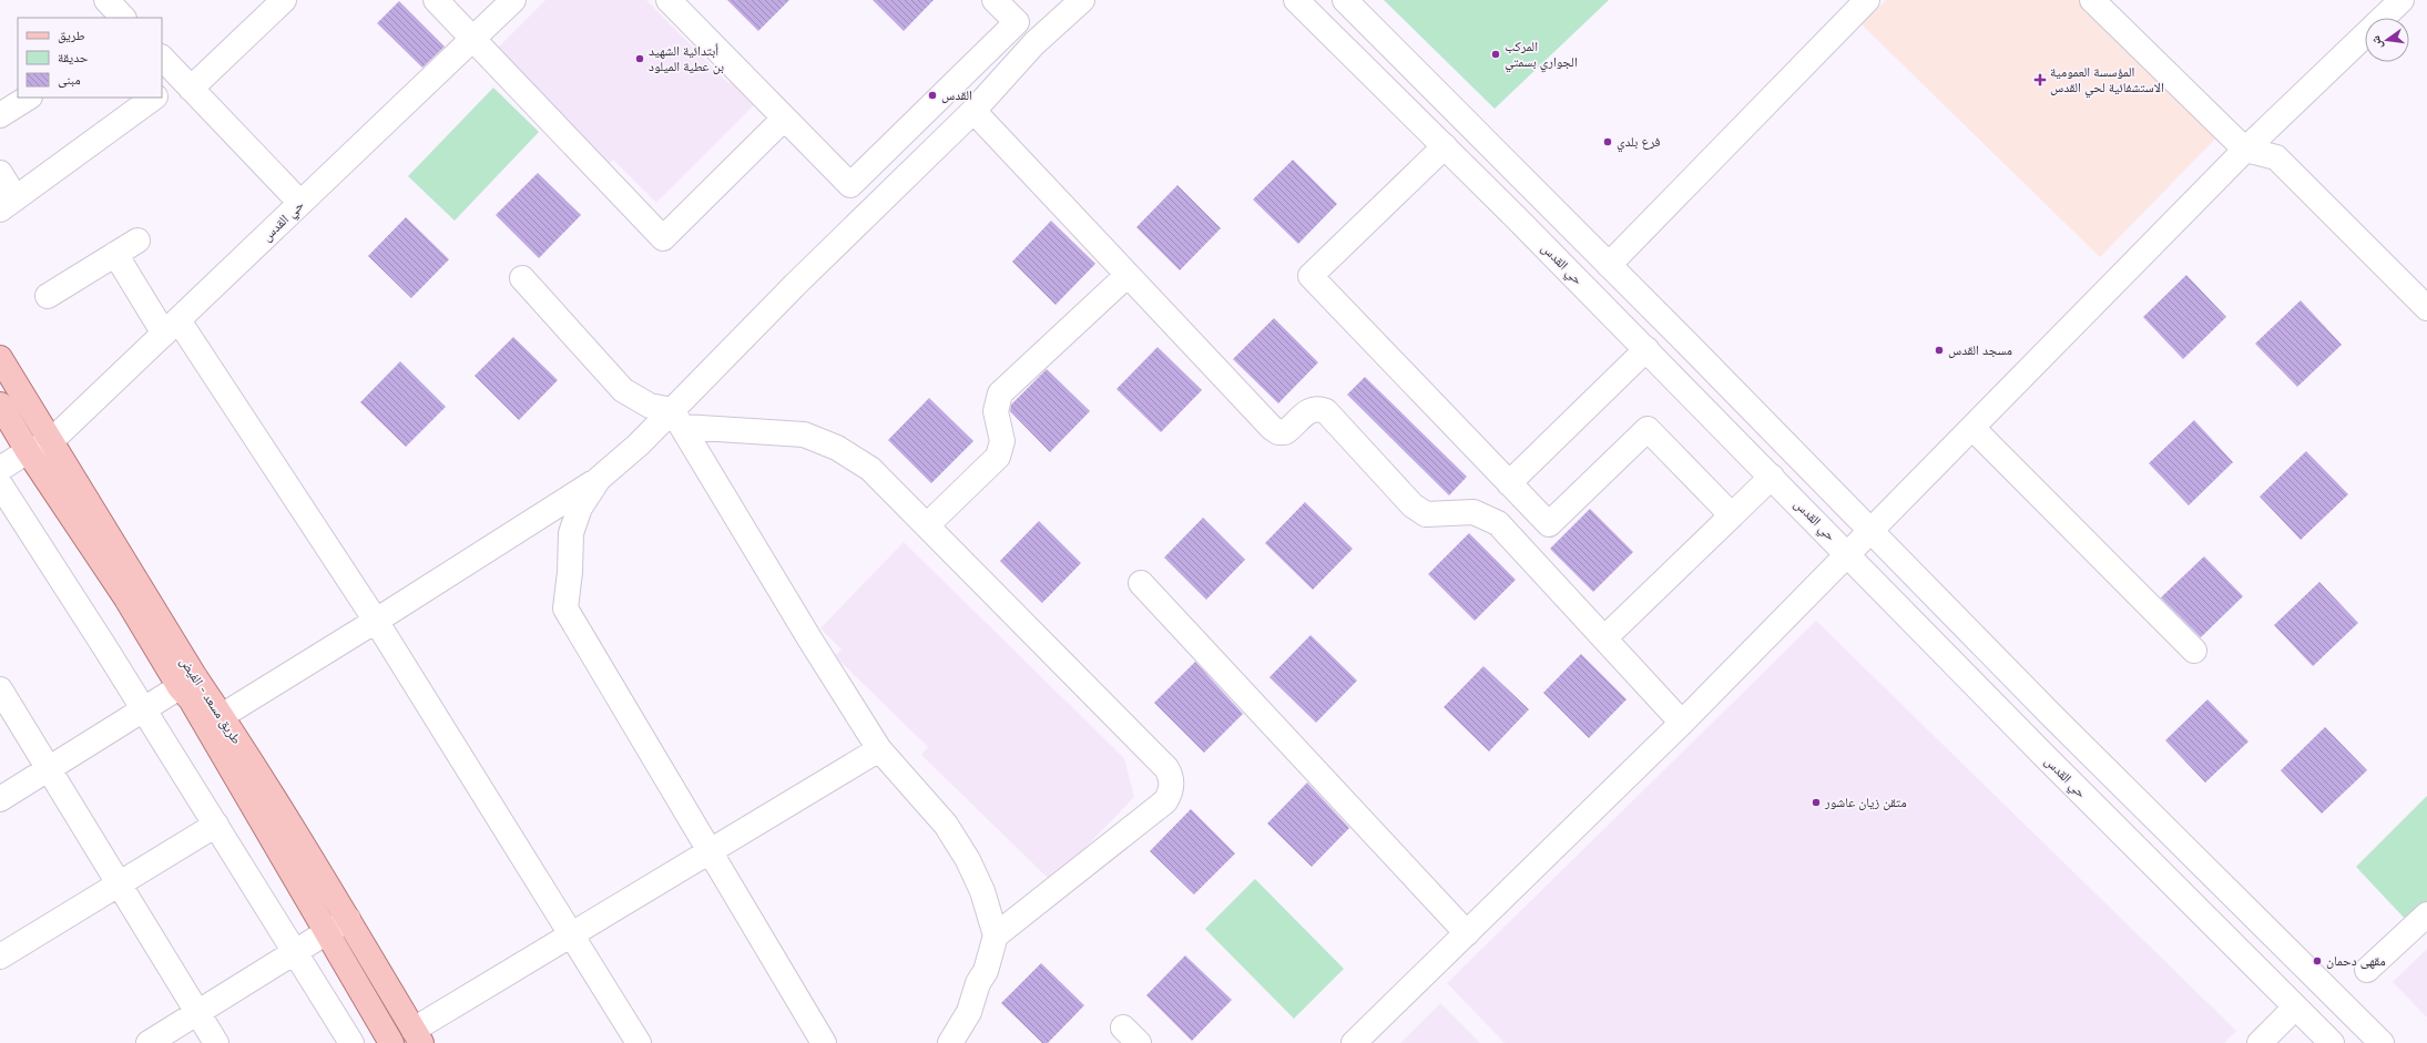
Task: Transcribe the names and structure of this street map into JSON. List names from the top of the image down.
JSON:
{
  "streets": {
    "main road": ["طريق مسعد - الفيض"],
    "street": ["حي القدس"]
  },
  "crossings": [
    ["حي القدس", "طريق مسعد - الفيض"]
  ],
  "places": {
    "other": [
      "المركب الجواري بسمتي",
      "أبتدائية الشهيد بن عطية الميلود",
      "القدس",
      "فرع بلدي",
      "مسجد القدس",
      "متقن زيان عاشور",
      "مقهى دحمان"
    ],
    "health": ["المؤسسة العمومية الاستشفائية لحي القدس"]
  },
  "legend": ["طريق", "حديقة", "مبنى"],
  "north": "left"
}
